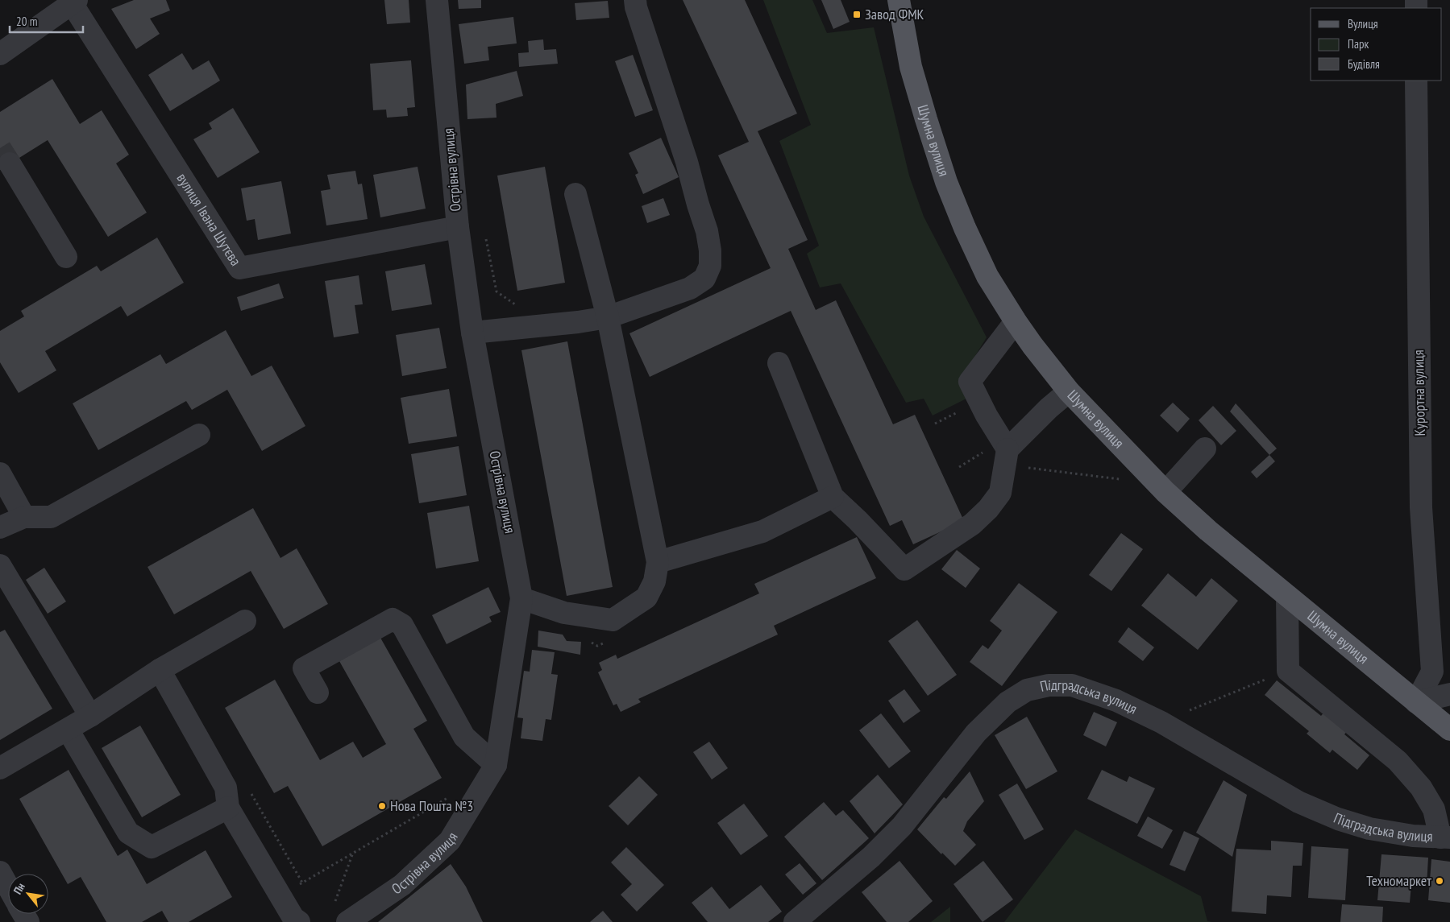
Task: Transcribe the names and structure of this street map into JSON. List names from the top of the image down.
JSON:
{
  "streets": {
    "main road": ["Шумна вулиця"],
    "street": [
      "Острівна вулиця",
      "вулиця Івана Шутєва",
      "Курортна вулиця",
      "Підградська вулиця"
    ]
  },
  "crossings": [
    ["Шумна вулиця", "Курортна вулиця"],
    ["Острівна вулиця", "вулиця Івана Шутєва"]
  ],
  "places": {
    "transit": ["Завод ФМК"],
    "other": ["Нова Пошта №3", "Техномаркет"]
  },
  "legend": ["Вулиця", "Парк", "Будівля"],
  "scale_bar": "20 m",
  "north": "top left"
}
